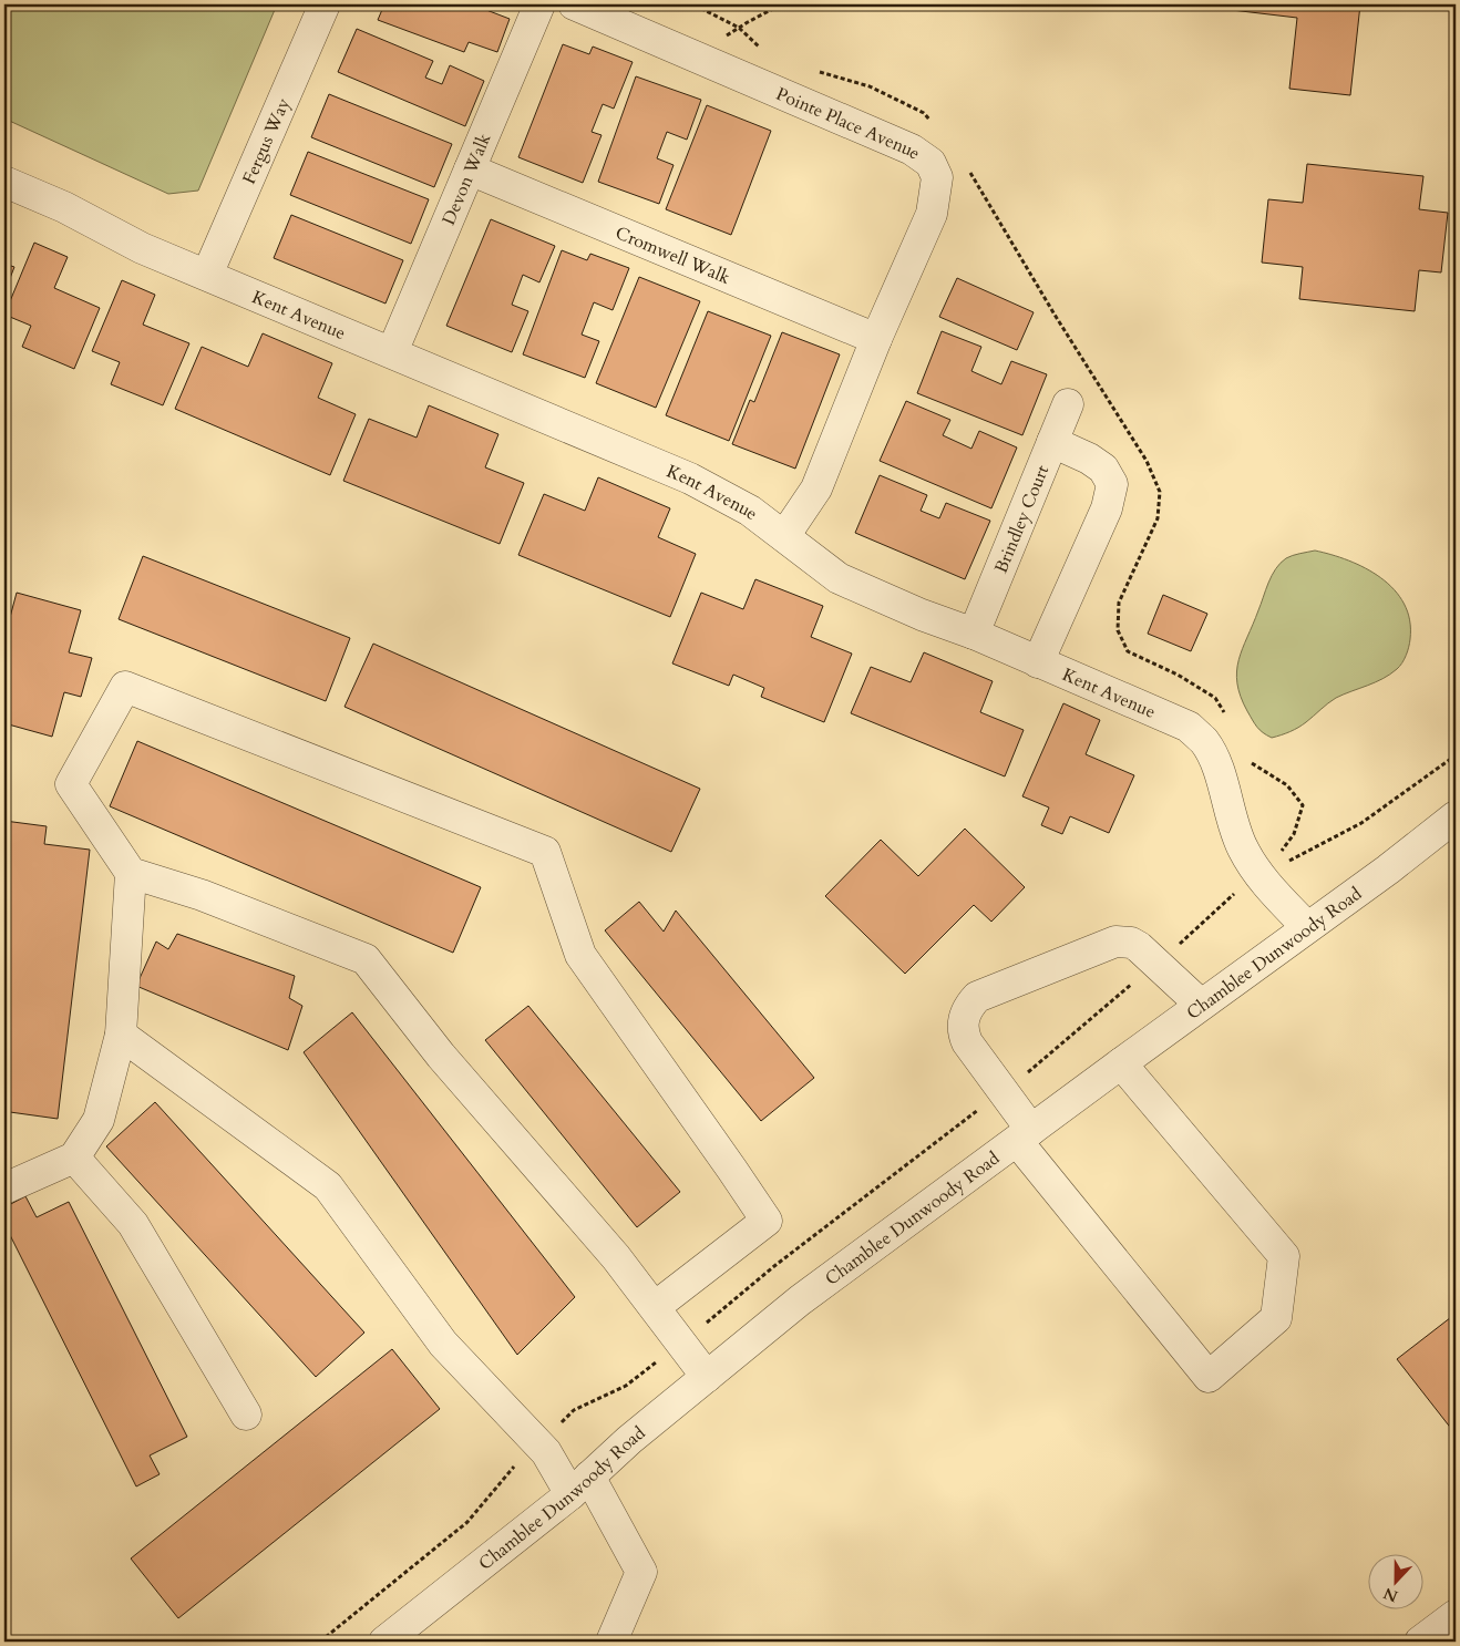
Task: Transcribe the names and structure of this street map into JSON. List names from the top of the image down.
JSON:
{
  "streets": {
    "street": [
      "Pointe Place Avenue",
      "Fergus Way",
      "Devon Walk",
      "Cromwell Walk",
      "Kent Avenue",
      "Brindley Court",
      "Chamblee Dunwoody Road"
    ]
  },
  "crossings": [
    ["Pointe Place Avenue", "Cromwell Walk"],
    ["Pointe Place Avenue", "Kent Avenue"],
    ["Fergus Way", "Kent Avenue"],
    ["Devon Walk", "Cromwell Walk"],
    ["Devon Walk", "Kent Avenue"],
    ["Kent Avenue", "Brindley Court"],
    ["Kent Avenue", "Chamblee Dunwoody Road"]
  ],
  "north": "bottom"
}
